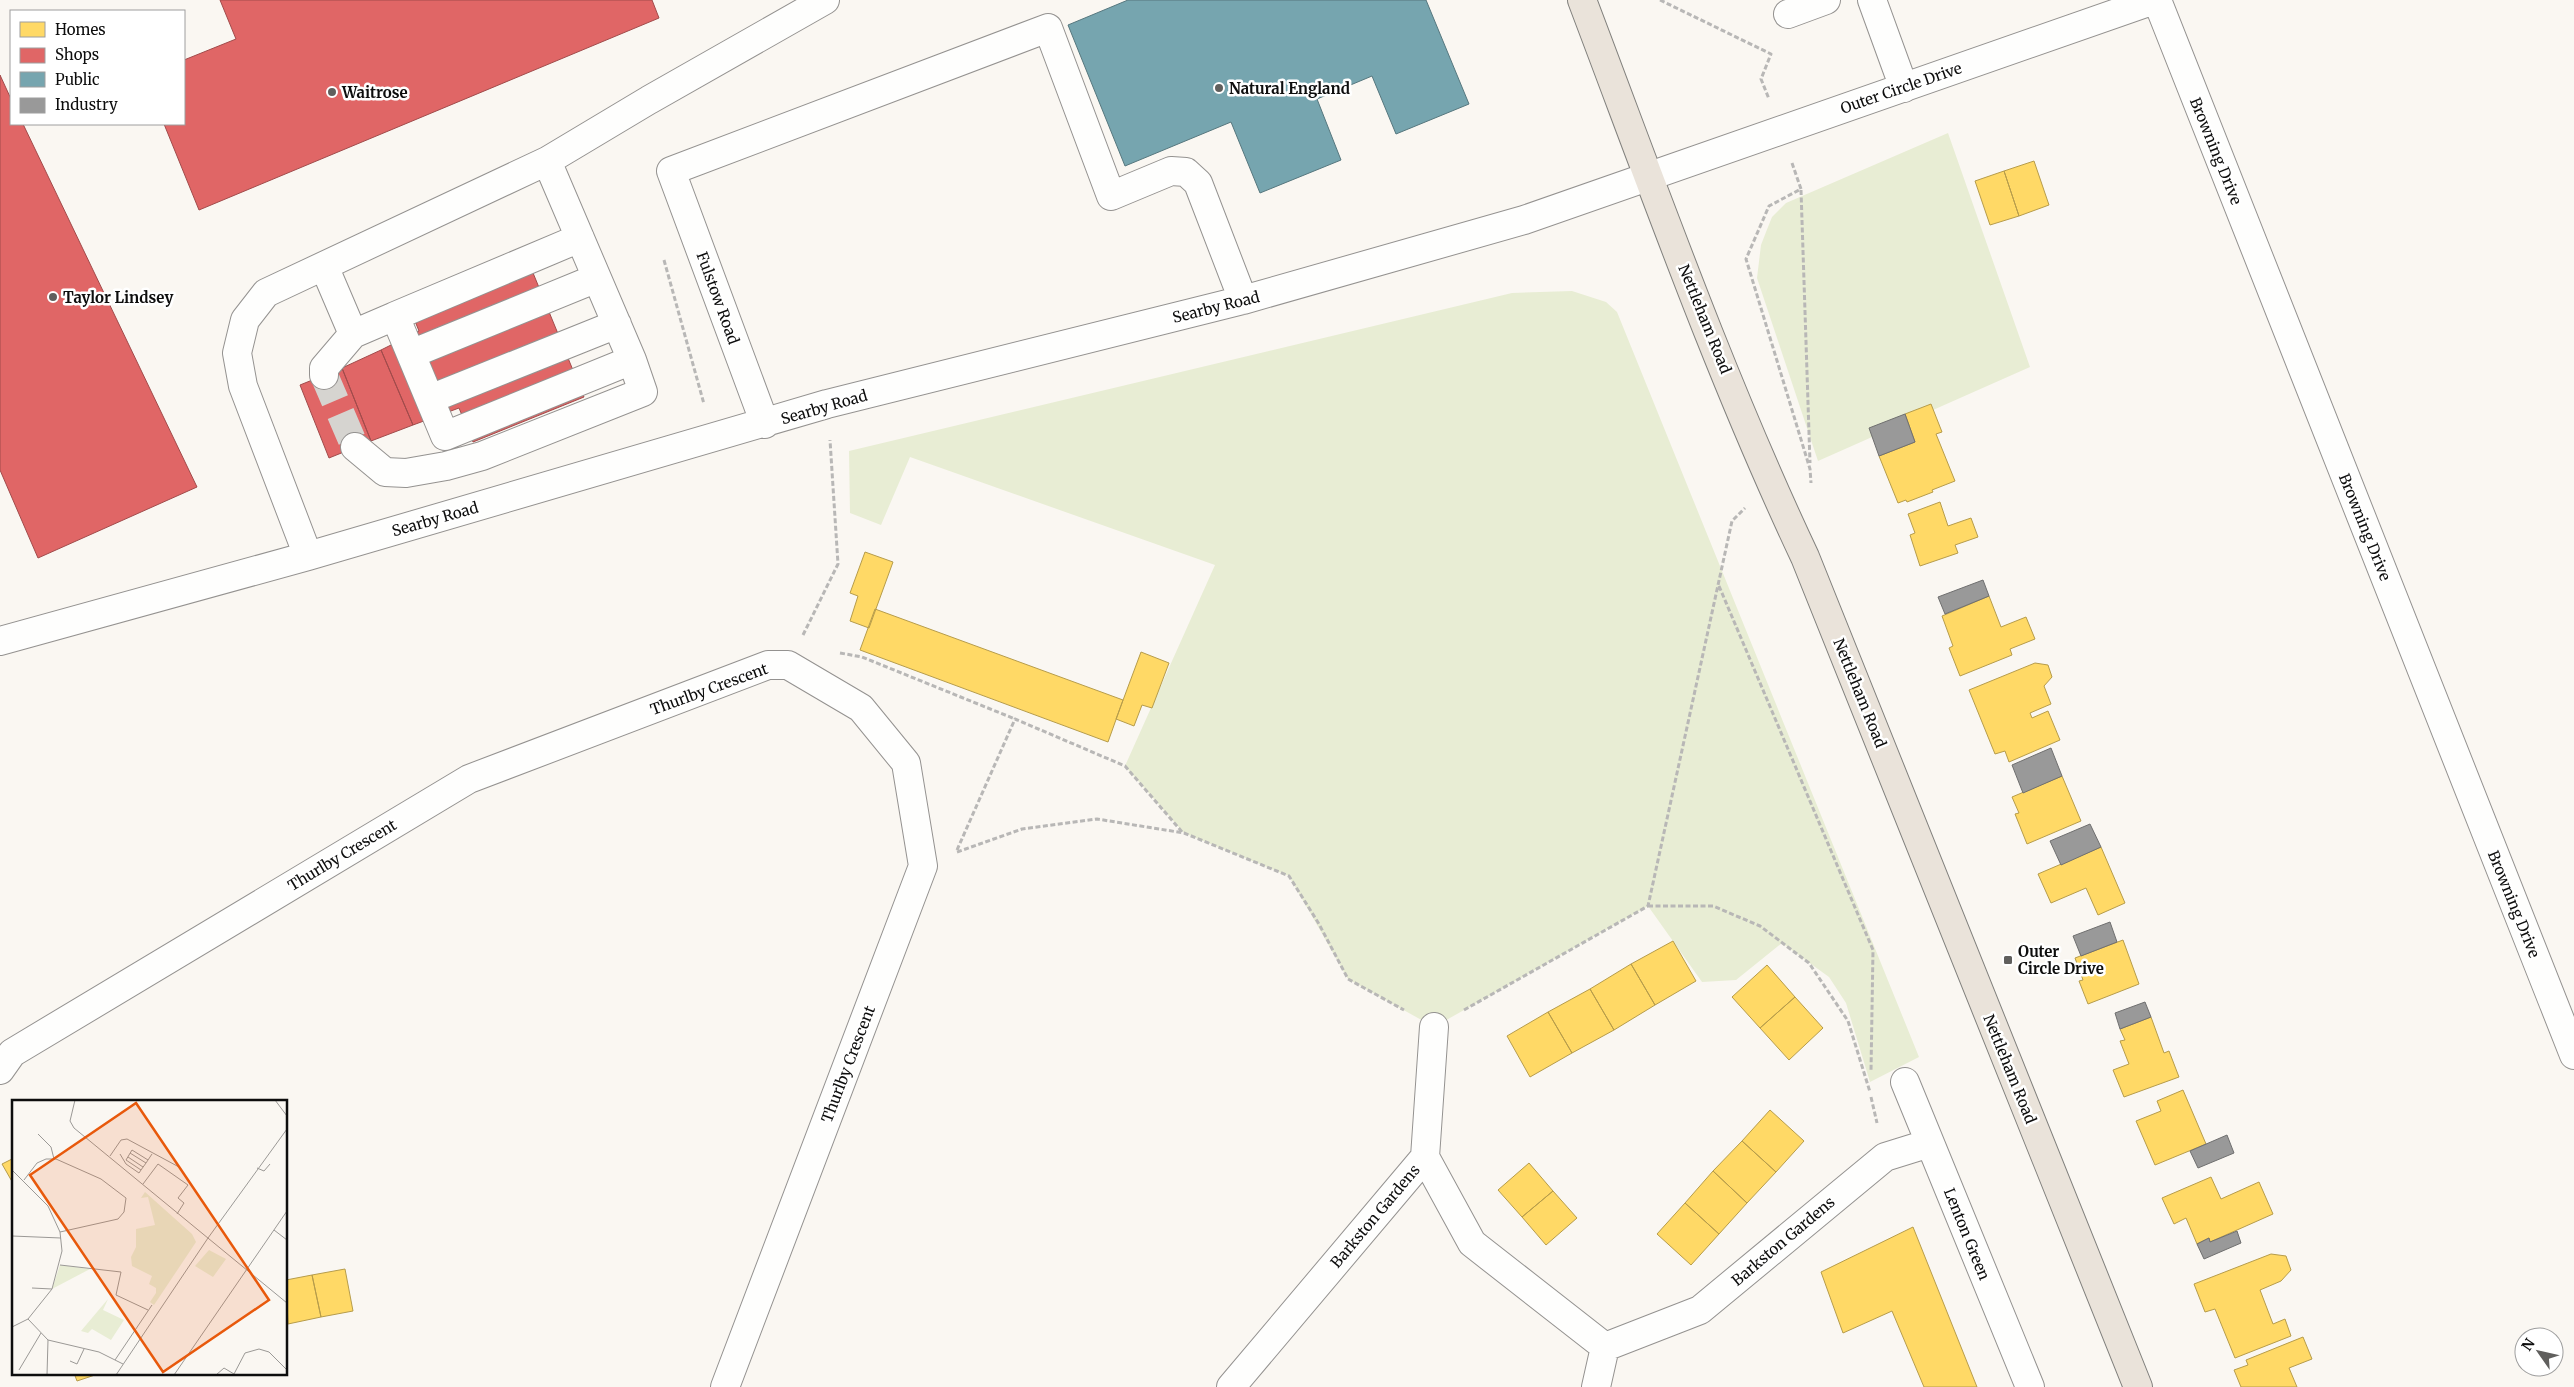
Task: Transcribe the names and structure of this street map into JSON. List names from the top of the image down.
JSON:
{
  "streets": {
    "main road": ["Nettleham Road"],
    "street": [
      "Outer Circle Drive",
      "Browning Drive",
      "Fulstow Road",
      "Searby Road",
      "Thurlby Crescent",
      "Barkston Gardens",
      "Lenton Green"
    ]
  },
  "crossings": [
    ["Outer Circle Drive", "Browning Drive"],
    ["Outer Circle Drive", "Searby Road"],
    ["Outer Circle Drive", "Nettleham Road"],
    ["Fulstow Road", "Searby Road"],
    ["Searby Road", "Nettleham Road"],
    ["Barkston Gardens", "Lenton Green"]
  ],
  "places": {
    "other": ["Natural England", "Waitrose", "Taylor Lindsey"],
    "transit": ["Outer Circle Drive"]
  },
  "legend": [
    "Homes",
    "Shops",
    "Public",
    "Industry"
  ],
  "north": "top left"
}
